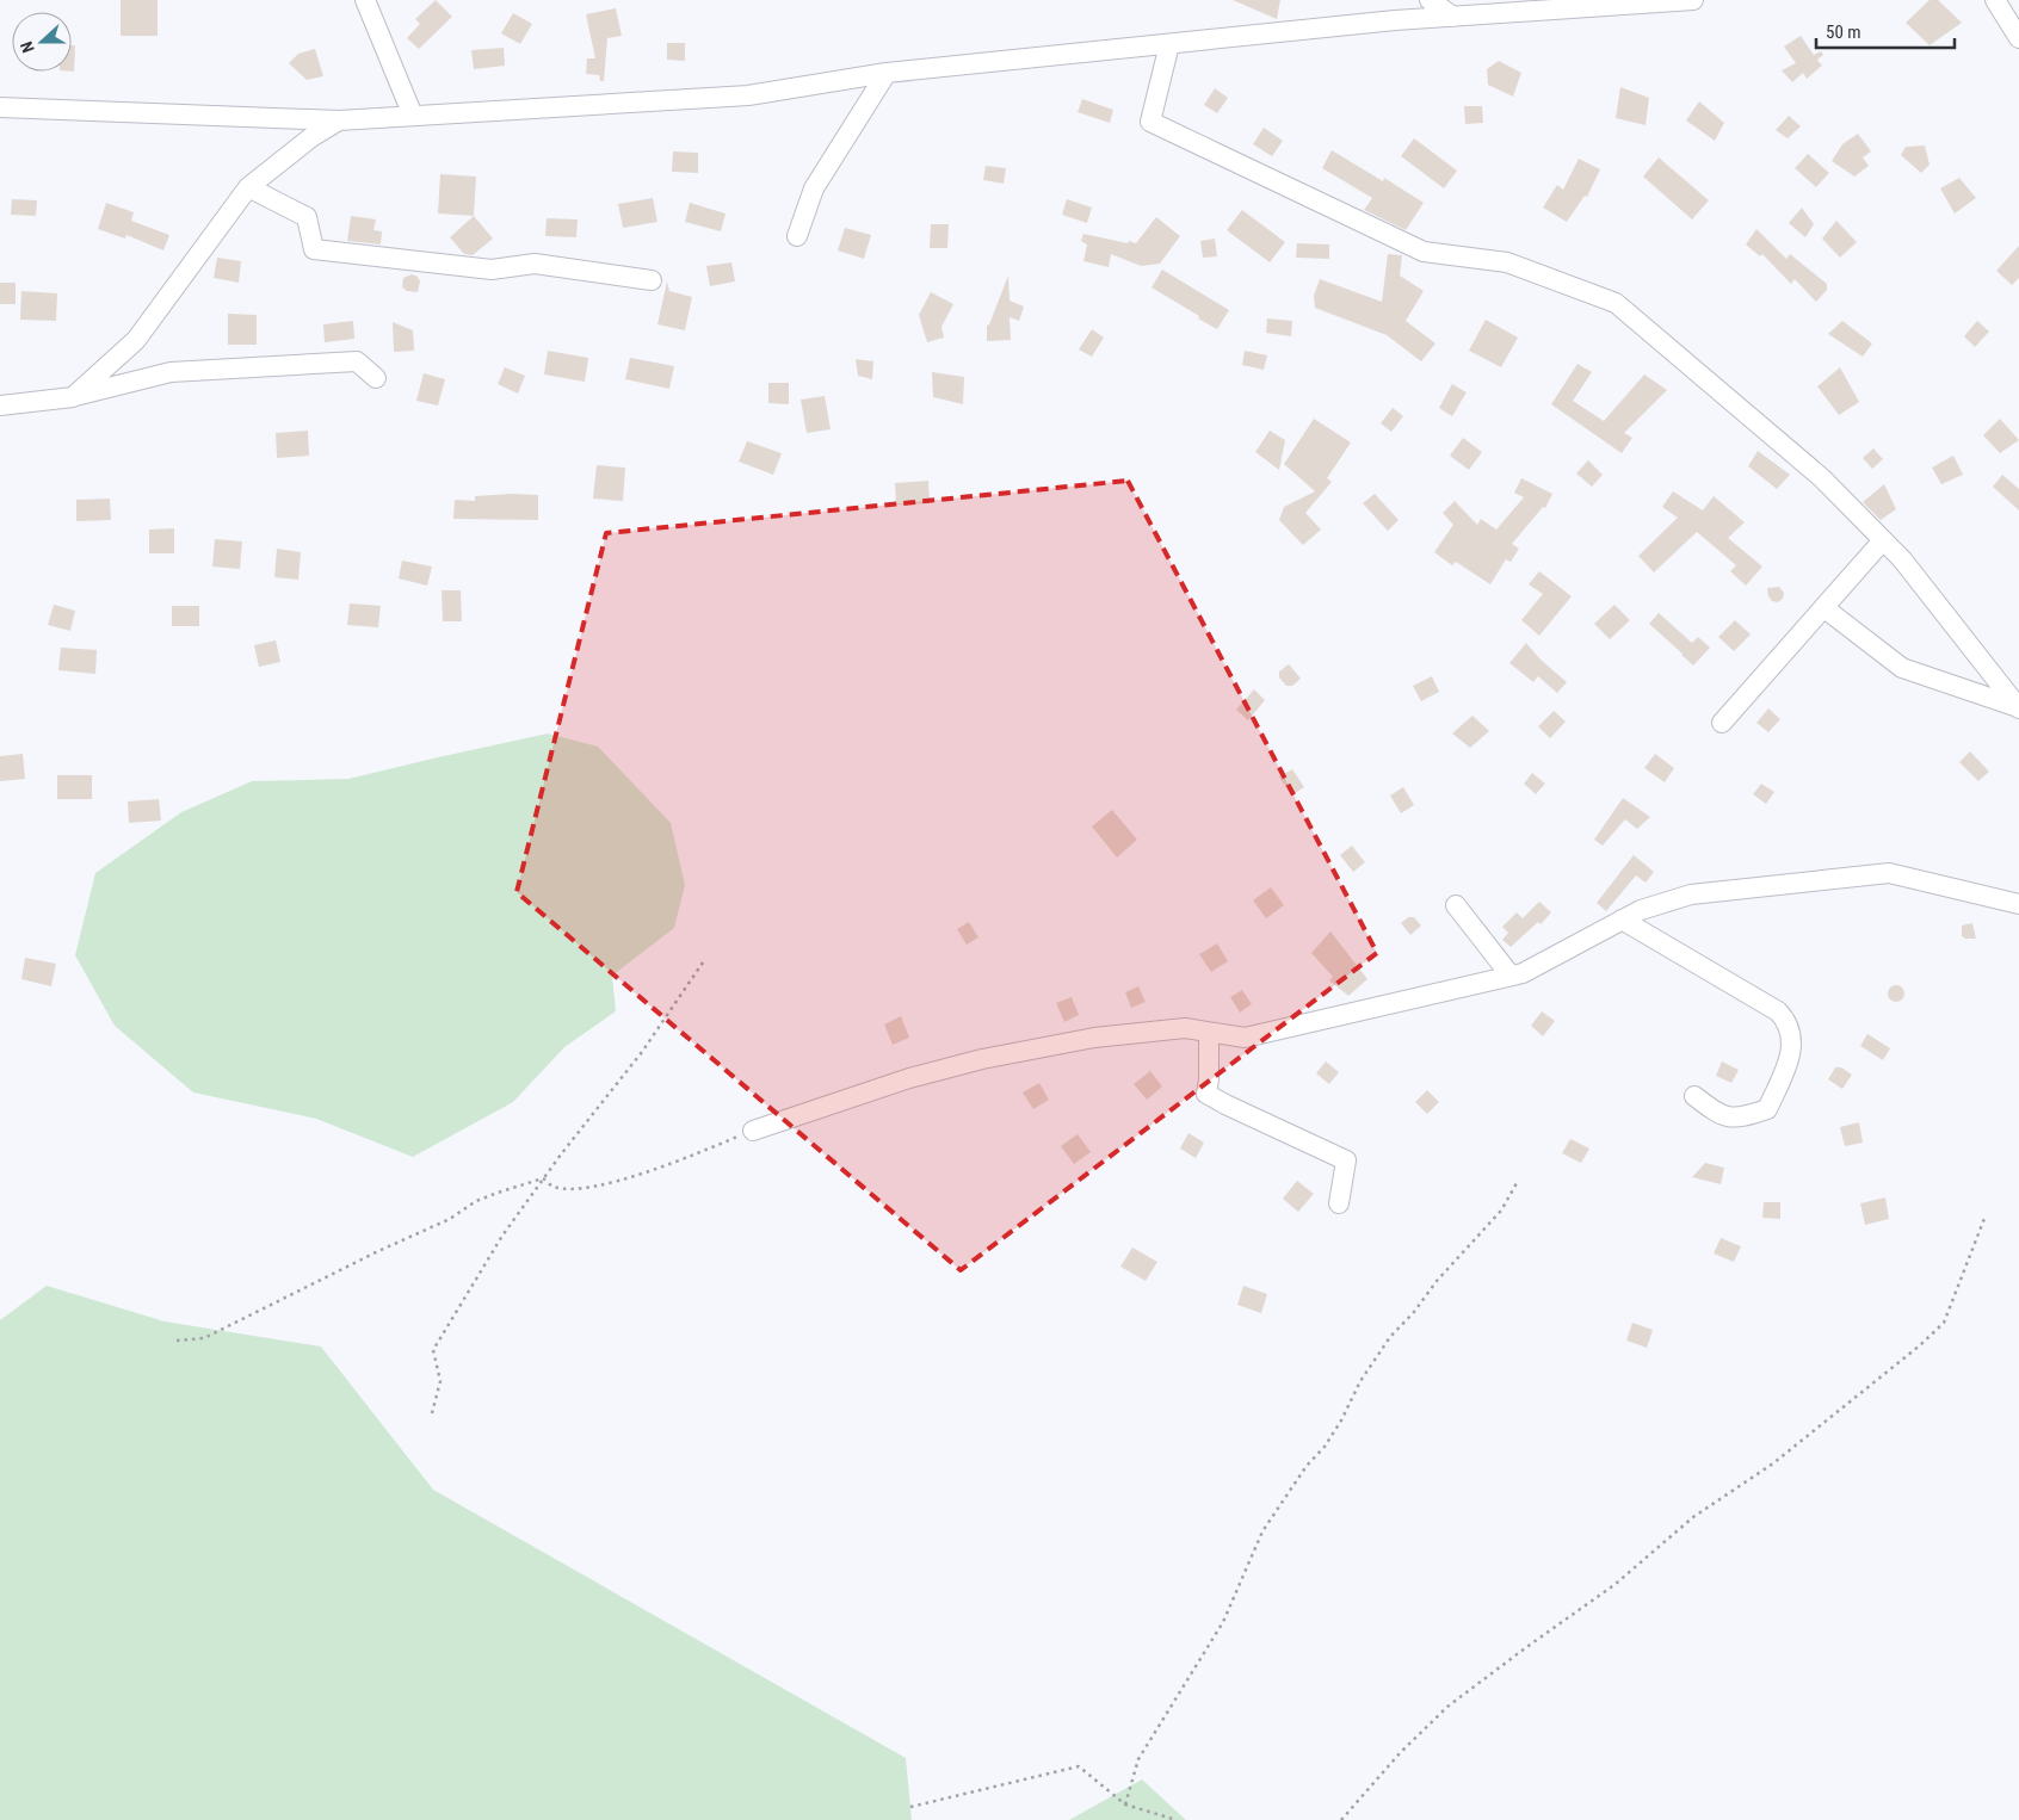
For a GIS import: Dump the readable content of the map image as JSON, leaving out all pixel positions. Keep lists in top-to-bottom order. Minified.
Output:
{"scale_bar":"50 m","north":"left"}
